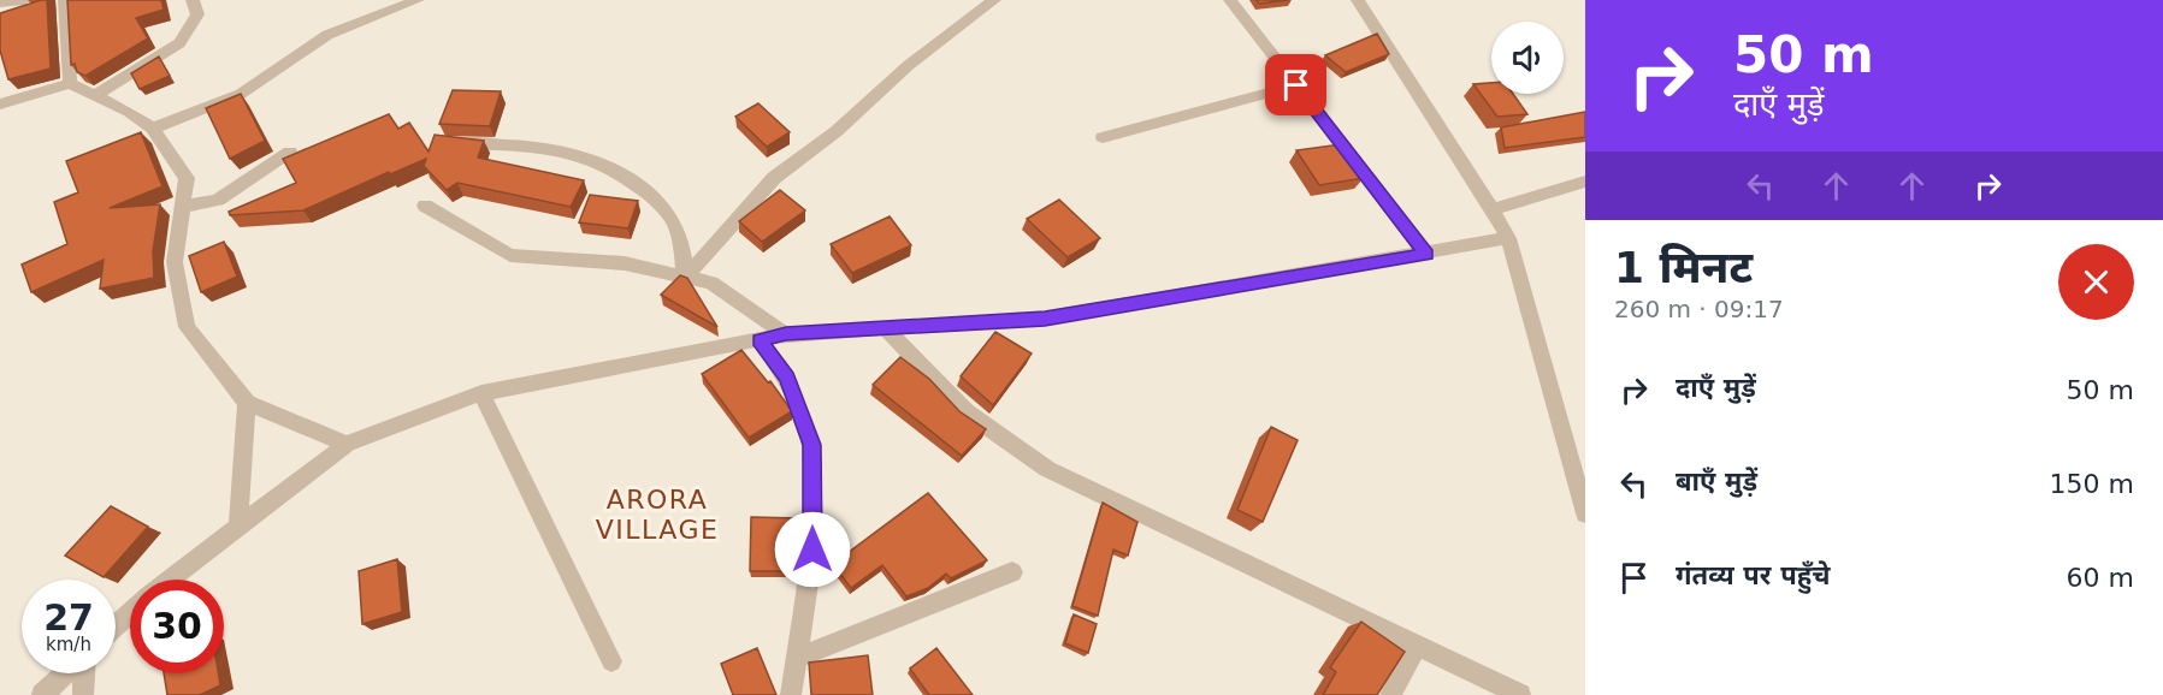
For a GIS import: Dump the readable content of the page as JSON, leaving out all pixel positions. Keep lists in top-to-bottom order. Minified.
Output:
{"districts":["ARORA VILLAGE"],"page":{"turn":["50 m","दाएँ मुड़ें"],"heading":["1 मिनट","260 m · 09:17"],"list":[{"name":"दाएँ मुड़ें","value":"50 m"},{"name":"बाएँ मुड़ें","value":"150 m"},{"name":"गंतव्य पर पहुँचे","value":"60 m"}],"speed":"27 km/h","limit":"30"}}
